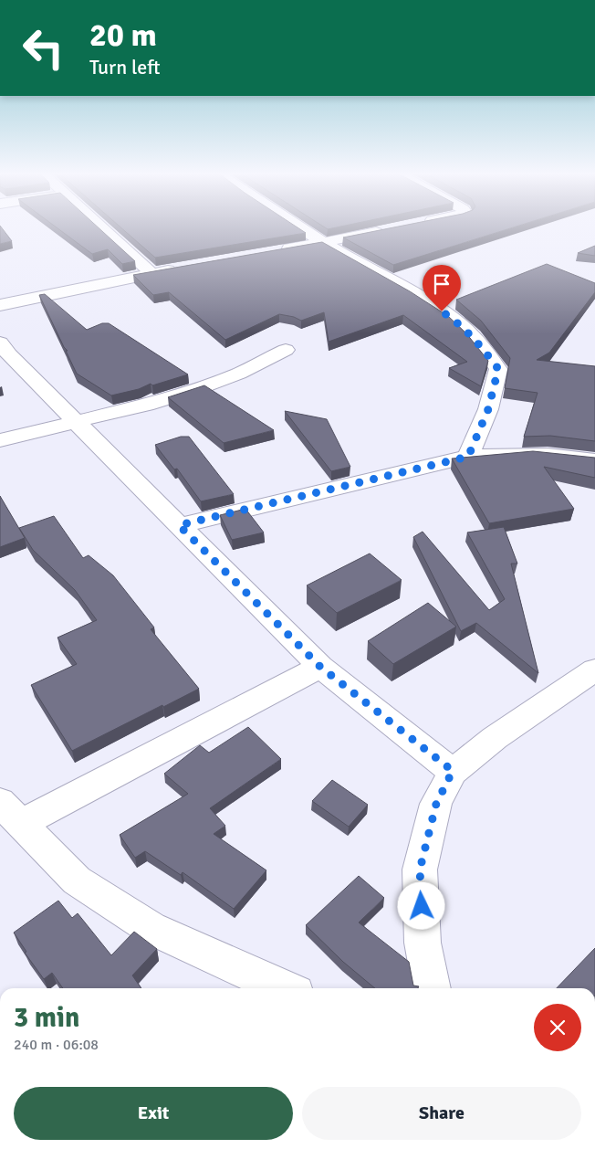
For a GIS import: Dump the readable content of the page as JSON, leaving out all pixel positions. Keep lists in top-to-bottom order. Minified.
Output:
{"page":{"turn":["20 m","Turn left"],"heading":["3 min","240 m · 06:08"],"buttons":["Exit","Share"]}}
